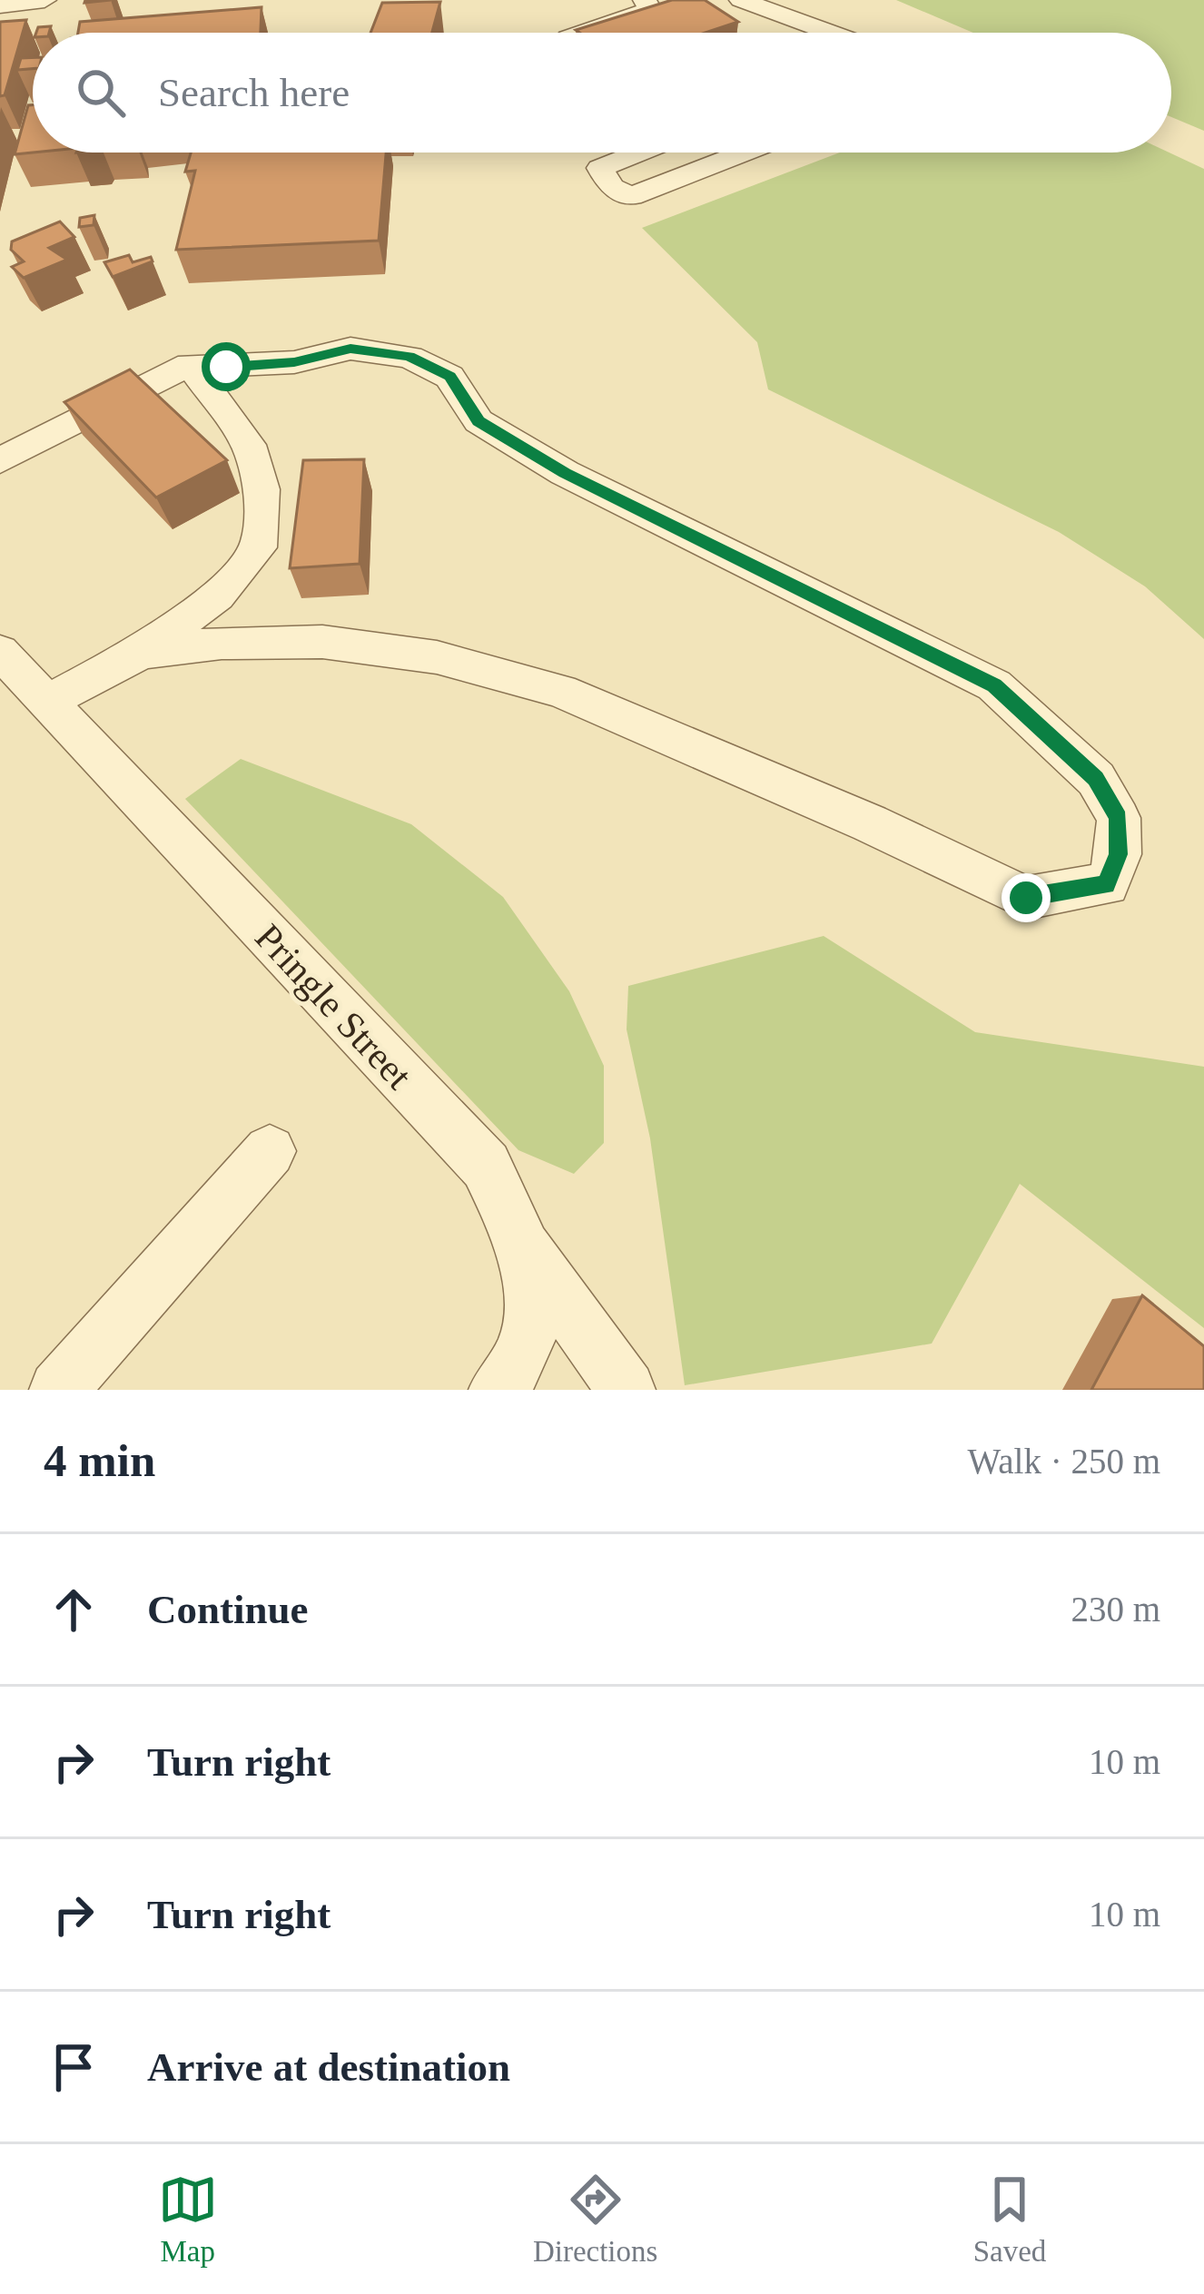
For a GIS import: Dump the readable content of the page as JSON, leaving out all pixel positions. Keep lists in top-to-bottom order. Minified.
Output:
{"streets":{"street":["Pringle Street"]},"page":{"search":"Search here","heading":["4 min","Walk · 250 m"],"list":[["Continue","230 m"],["Turn right","10 m"],["Turn right","10 m"],"Arrive at destination"],"nav":["Map","Directions","Saved"]}}
